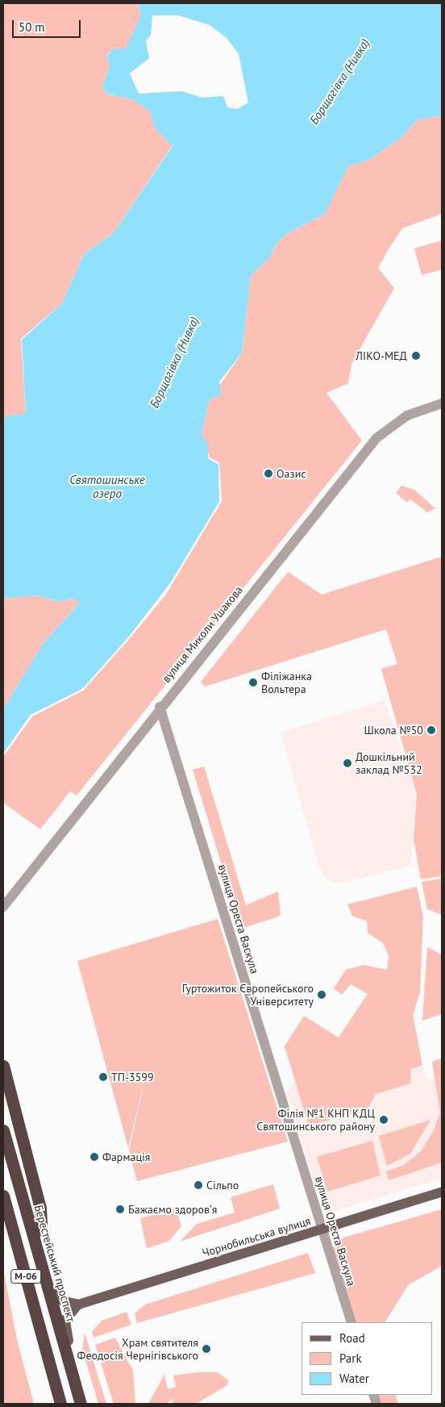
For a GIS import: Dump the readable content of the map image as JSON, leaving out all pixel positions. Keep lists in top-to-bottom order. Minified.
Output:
{"streets":{"highway":["Берестейський проспект","М-06"],"main road":["Чорнобильська вулиця"],"street":["вулиця Миколи Ушакова","вулиця Ореста Васкула"]},"crossings":[["вулиця Миколи Ушакова","вулиця Ореста Васкула"],["вулиця Ореста Васкула","Чорнобильська вулиця"],["Чорнобильська вулиця","Берестейський проспект"]],"water":["Борщагівка (Нивка)","Святошинське озеро"],"places":["ЛІКО-МЕД","Оазис","Філіжанка Вольтера","Школа №50","Дошкільний заклад №532","Гуртожиток Європейського Університету","ТП-3599","Філія №1 КНП КДЦ Святошинського району","Фармація","Сільпо","Бажаємо здоровʼя","Храм святителя Феодосія Чернігівського"],"legend":["Road","Park","Water"],"scale_bar":"50 m"}
